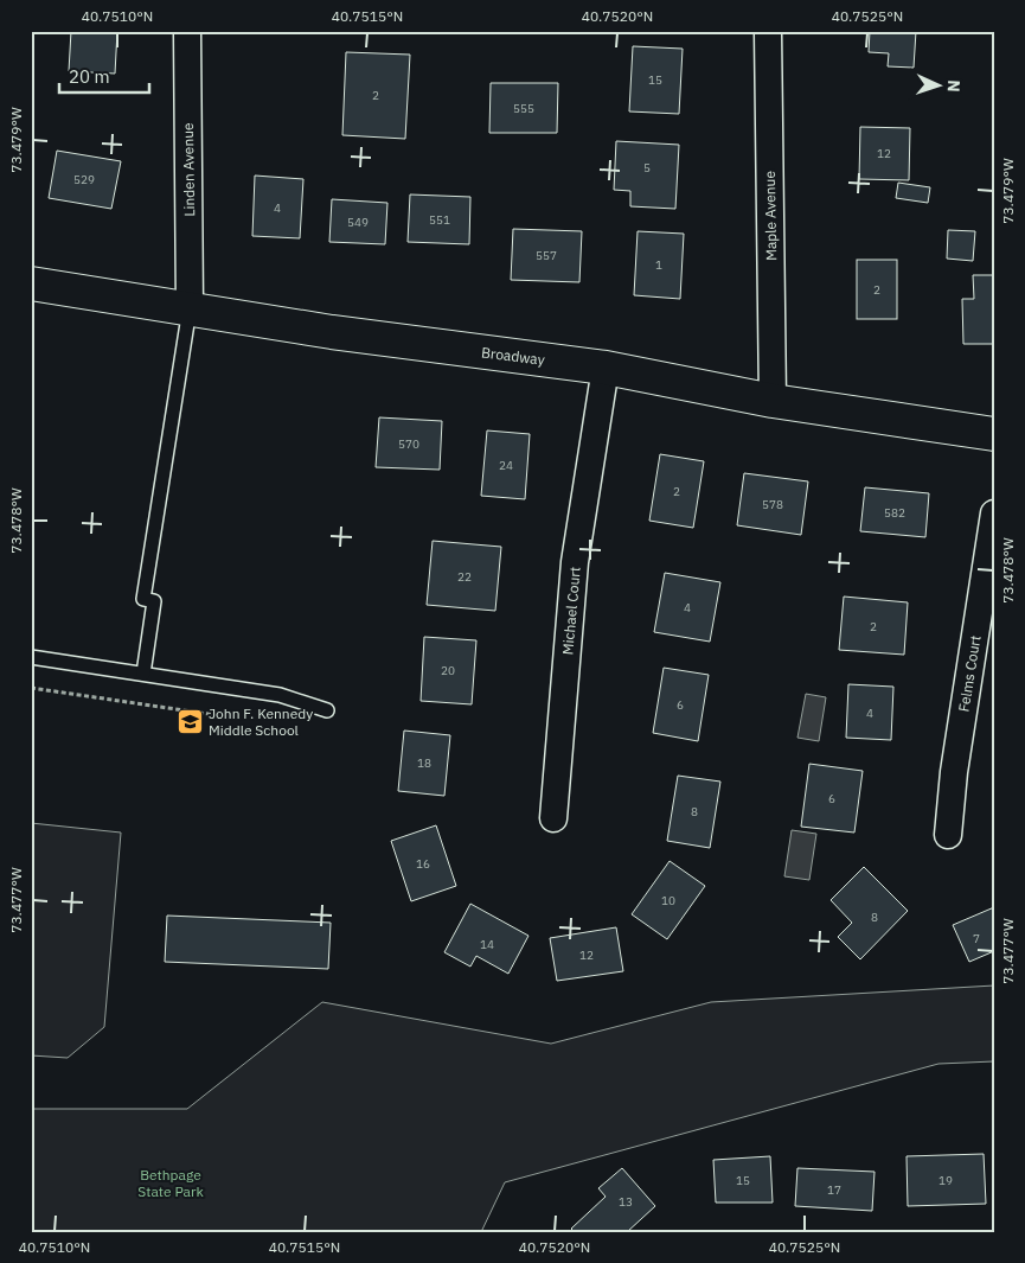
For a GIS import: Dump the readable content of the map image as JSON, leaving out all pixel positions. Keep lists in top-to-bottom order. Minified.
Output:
{"streets":{"main road":["Broadway"],"street":["Linden Avenue","Maple Avenue","Michael Court","Felms Court"]},"crossings":[["Linden Avenue","Broadway"],["Maple Avenue","Broadway"],["Broadway","Michael Court"]],"parks":["Bethpage State Park"],"places":{"school or university":["John F. Kennedy Middle School"]},"house_numbers":["15","2","555","12","5","529","4","551","549","557","1","2","570","24","2","578","582","22","4","2","20","6","4","18","6","8","16","10","8","7","14","12","15","19","17","13"],"scale_bar":"20 m","north":"right","coordinates":["40.7510°N","40.7515°N","40.7520°N","40.7525°N","73.479°W","73.478°W","73.477°W"]}
